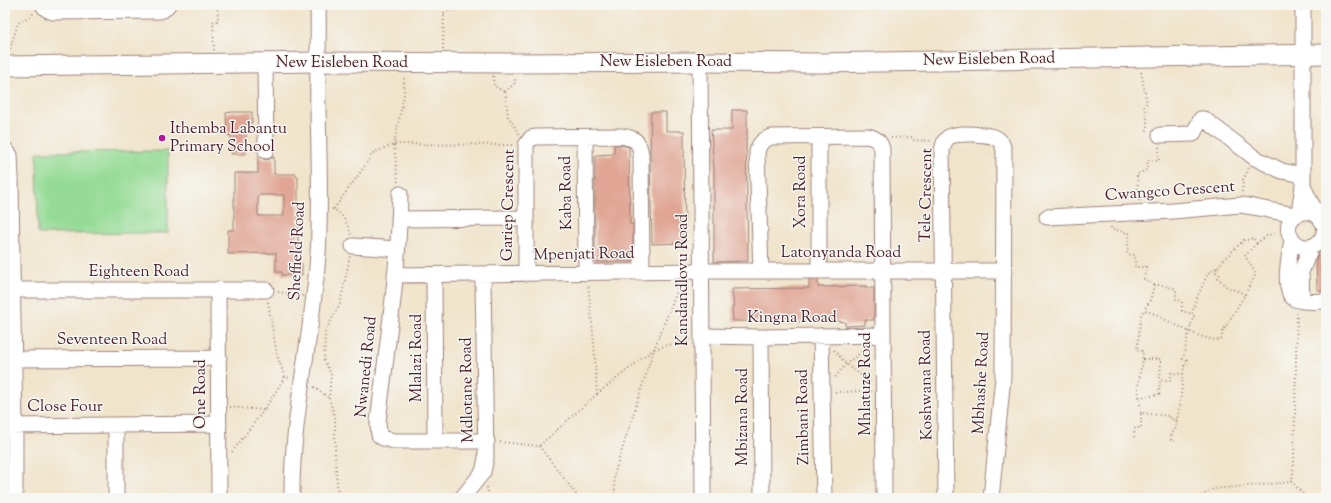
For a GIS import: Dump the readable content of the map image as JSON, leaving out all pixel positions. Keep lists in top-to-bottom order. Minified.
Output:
{"streets":{"main road":["New Eisleben Road"],"street":["Xora Road","Cwangco Crescent","Kaba Road","Tele Crescent","Gariep Crescent","Sheffield Road","Latonyanda Road","Mpenjati Road","Eighteen Road","Kandandlovu Road","Kingna Road","Seventeen Road","Mlalazi Road","Nwanedi Road","Mbhashe Road","Mhlatuze Road","Koshwana Road","Mdlotane Road","One Road","Close Four","Mbizana Road","Zimbani Road"]},"crossings":[["New Eisleben Road","Sheffield Road"],["New Eisleben Road","Kandandlovu Road"],["Xora Road","Latonyanda Road"],["Kaba Road","Gariep Crescent"],["Kaba Road","Mpenjati Road"],["Tele Crescent","Latonyanda Road"],["Tele Crescent","Mbhashe Road"],["Tele Crescent","Koshwana Road"],["Gariep Crescent","Mpenjati Road"],["Latonyanda Road","Mpenjati Road"],["Latonyanda Road","Kandandlovu Road"],["Latonyanda Road","Mbhashe Road"],["Latonyanda Road","Mhlatuze Road"],["Latonyanda Road","Koshwana Road"],["Mpenjati Road","Kandandlovu Road"],["Mpenjati Road","Mlalazi Road"],["Mpenjati Road","Nwanedi Road"],["Mpenjati Road","Mdlotane Road"],["Eighteen Road","One Road"],["Kandandlovu Road","Kingna Road"],["Kingna Road","Mhlatuze Road"],["Kingna Road","Mbizana Road"],["Kingna Road","Zimbani Road"],["Seventeen Road","One Road"],["Mlalazi Road","Nwanedi Road"],["Nwanedi Road","Mdlotane Road"],["One Road","Close Four"]],"places":["Ithemba Labantu Primary School"]}
